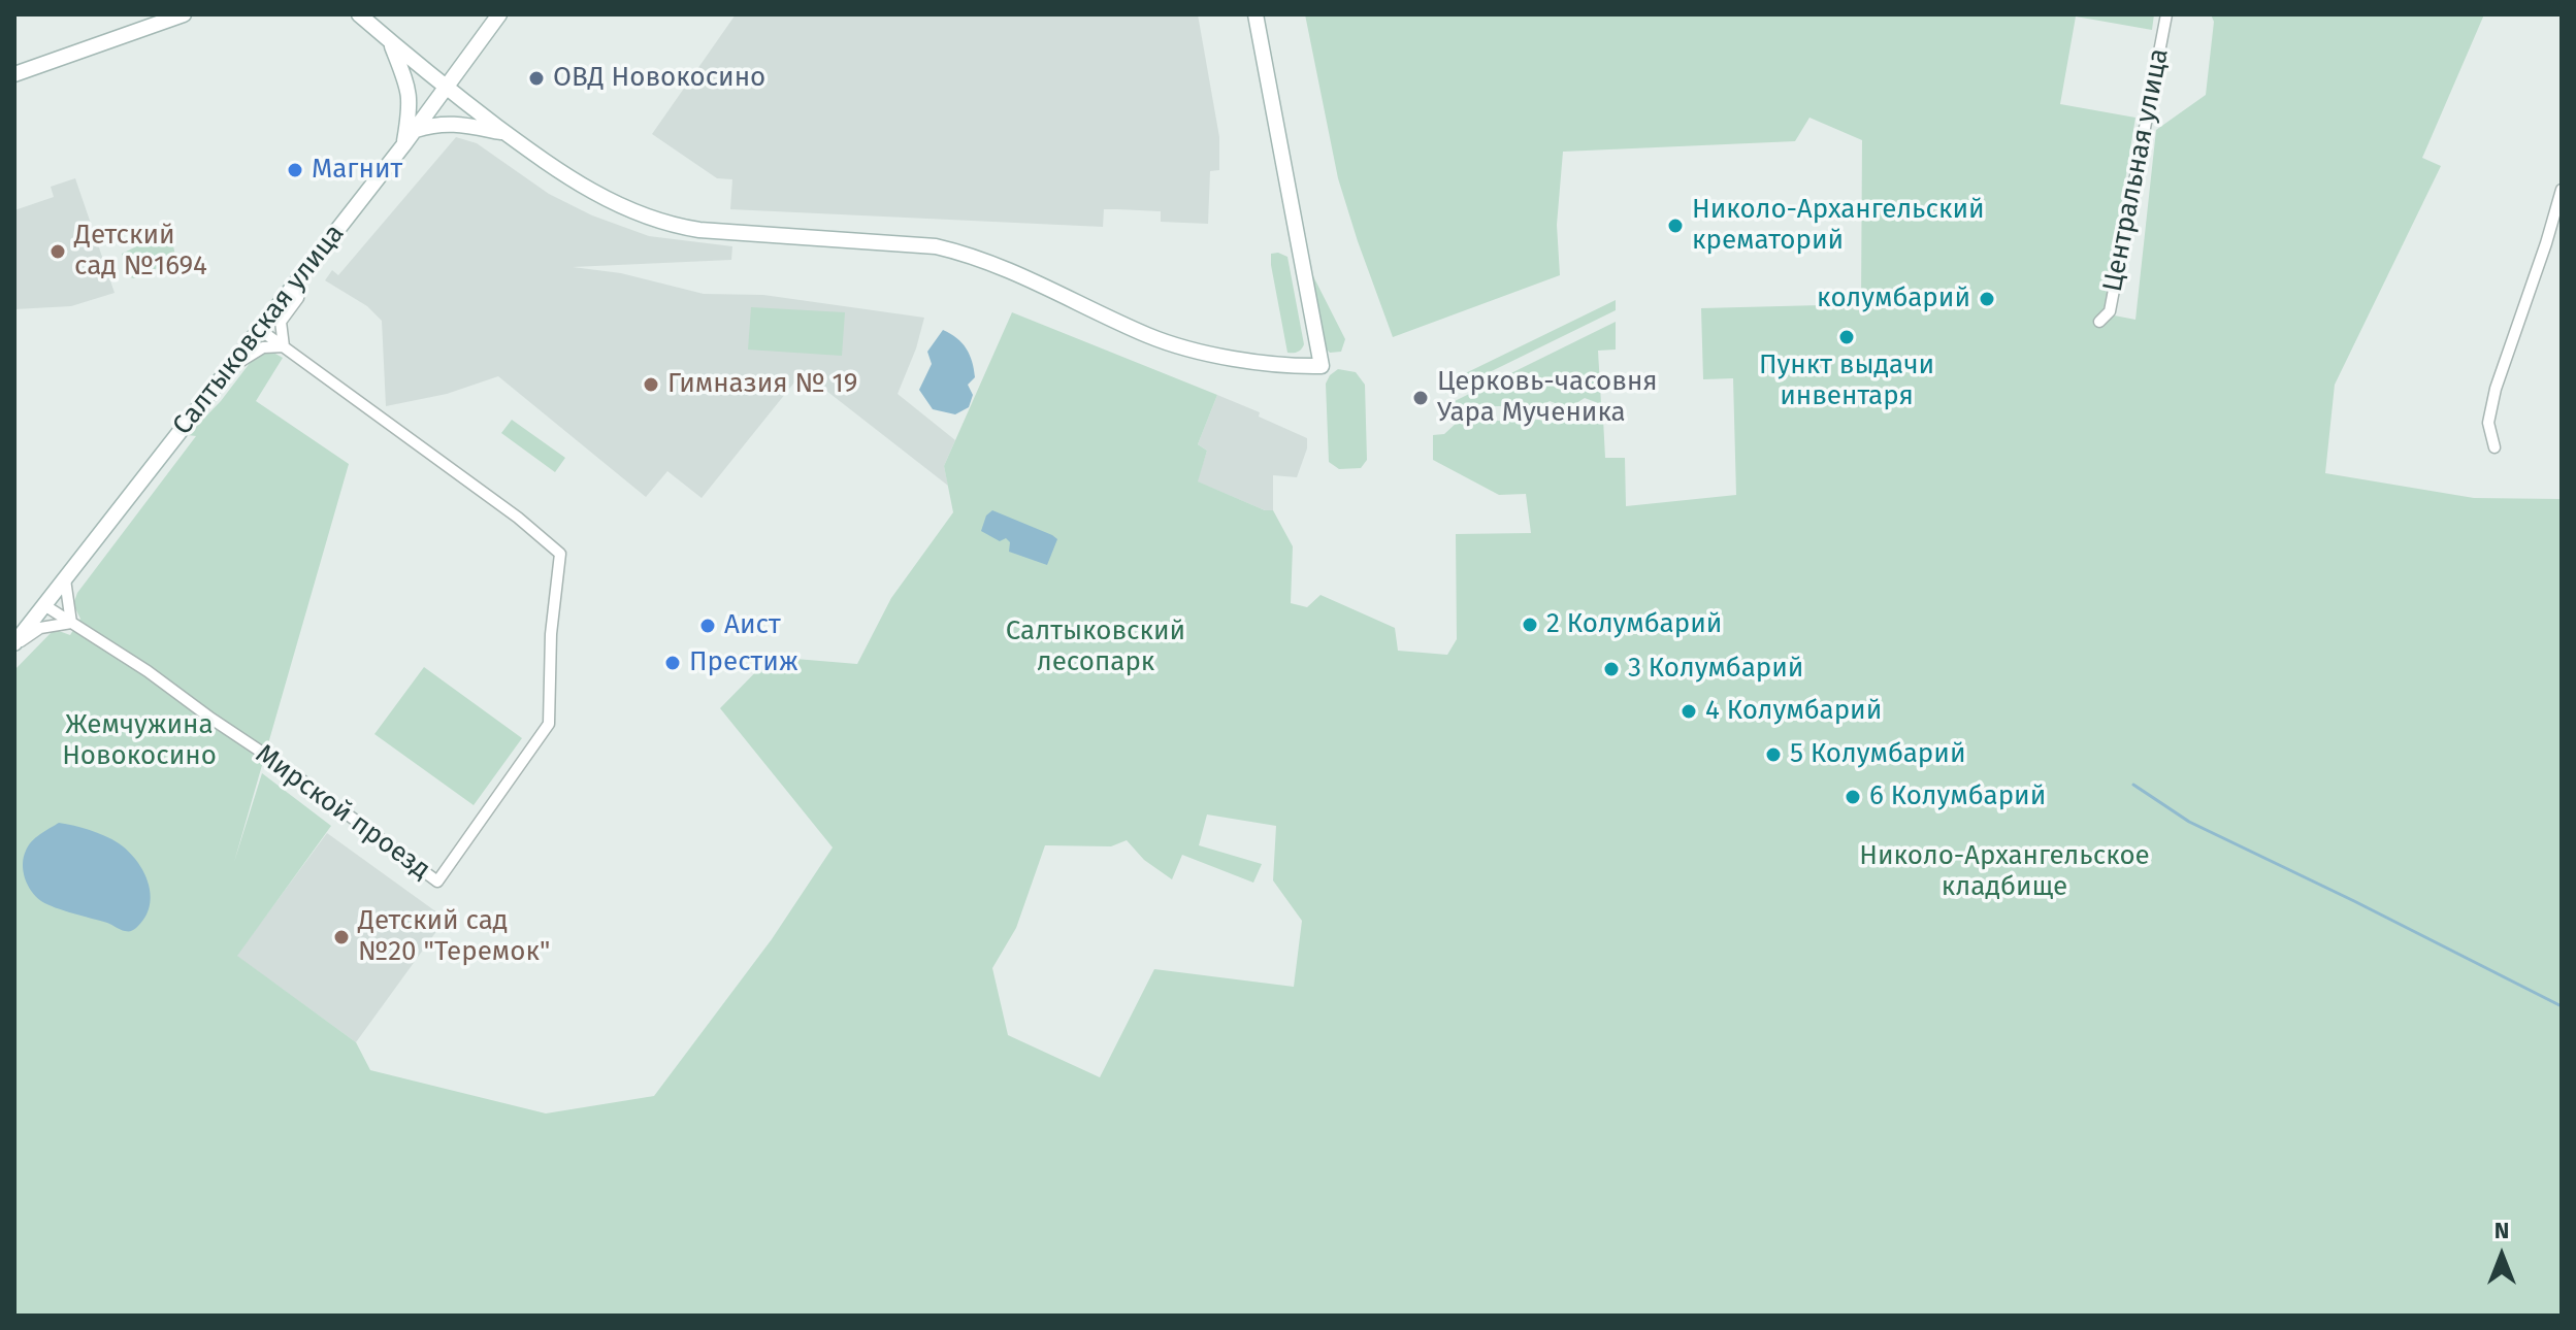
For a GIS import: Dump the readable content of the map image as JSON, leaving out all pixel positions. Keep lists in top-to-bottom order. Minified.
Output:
{"streets":{"street":["Центральная улица","Салтыковская улица","Мирской проезд"]},"crossings":[["Салтыковская улица","Мирской проезд"]],"parks":["Салтыковский лесопарк","Жемчужина Новокосино","Николо-Архангельское кладбище"],"places":["ОВД Новокосино","Магнит","Николо-Архангельский крематорий","Детский сад №1694","колумбарий","Пункт выдачи инвентаря","Гимназия № 19","Церковь-часовня Уара Мученика","2 Колумбарий","Аист","Престиж","3 Колумбарий","4 Колумбарий","5 Колумбарий","6 Колумбарий","Детский сад №20 \"Теремок\""],"north":"top"}
